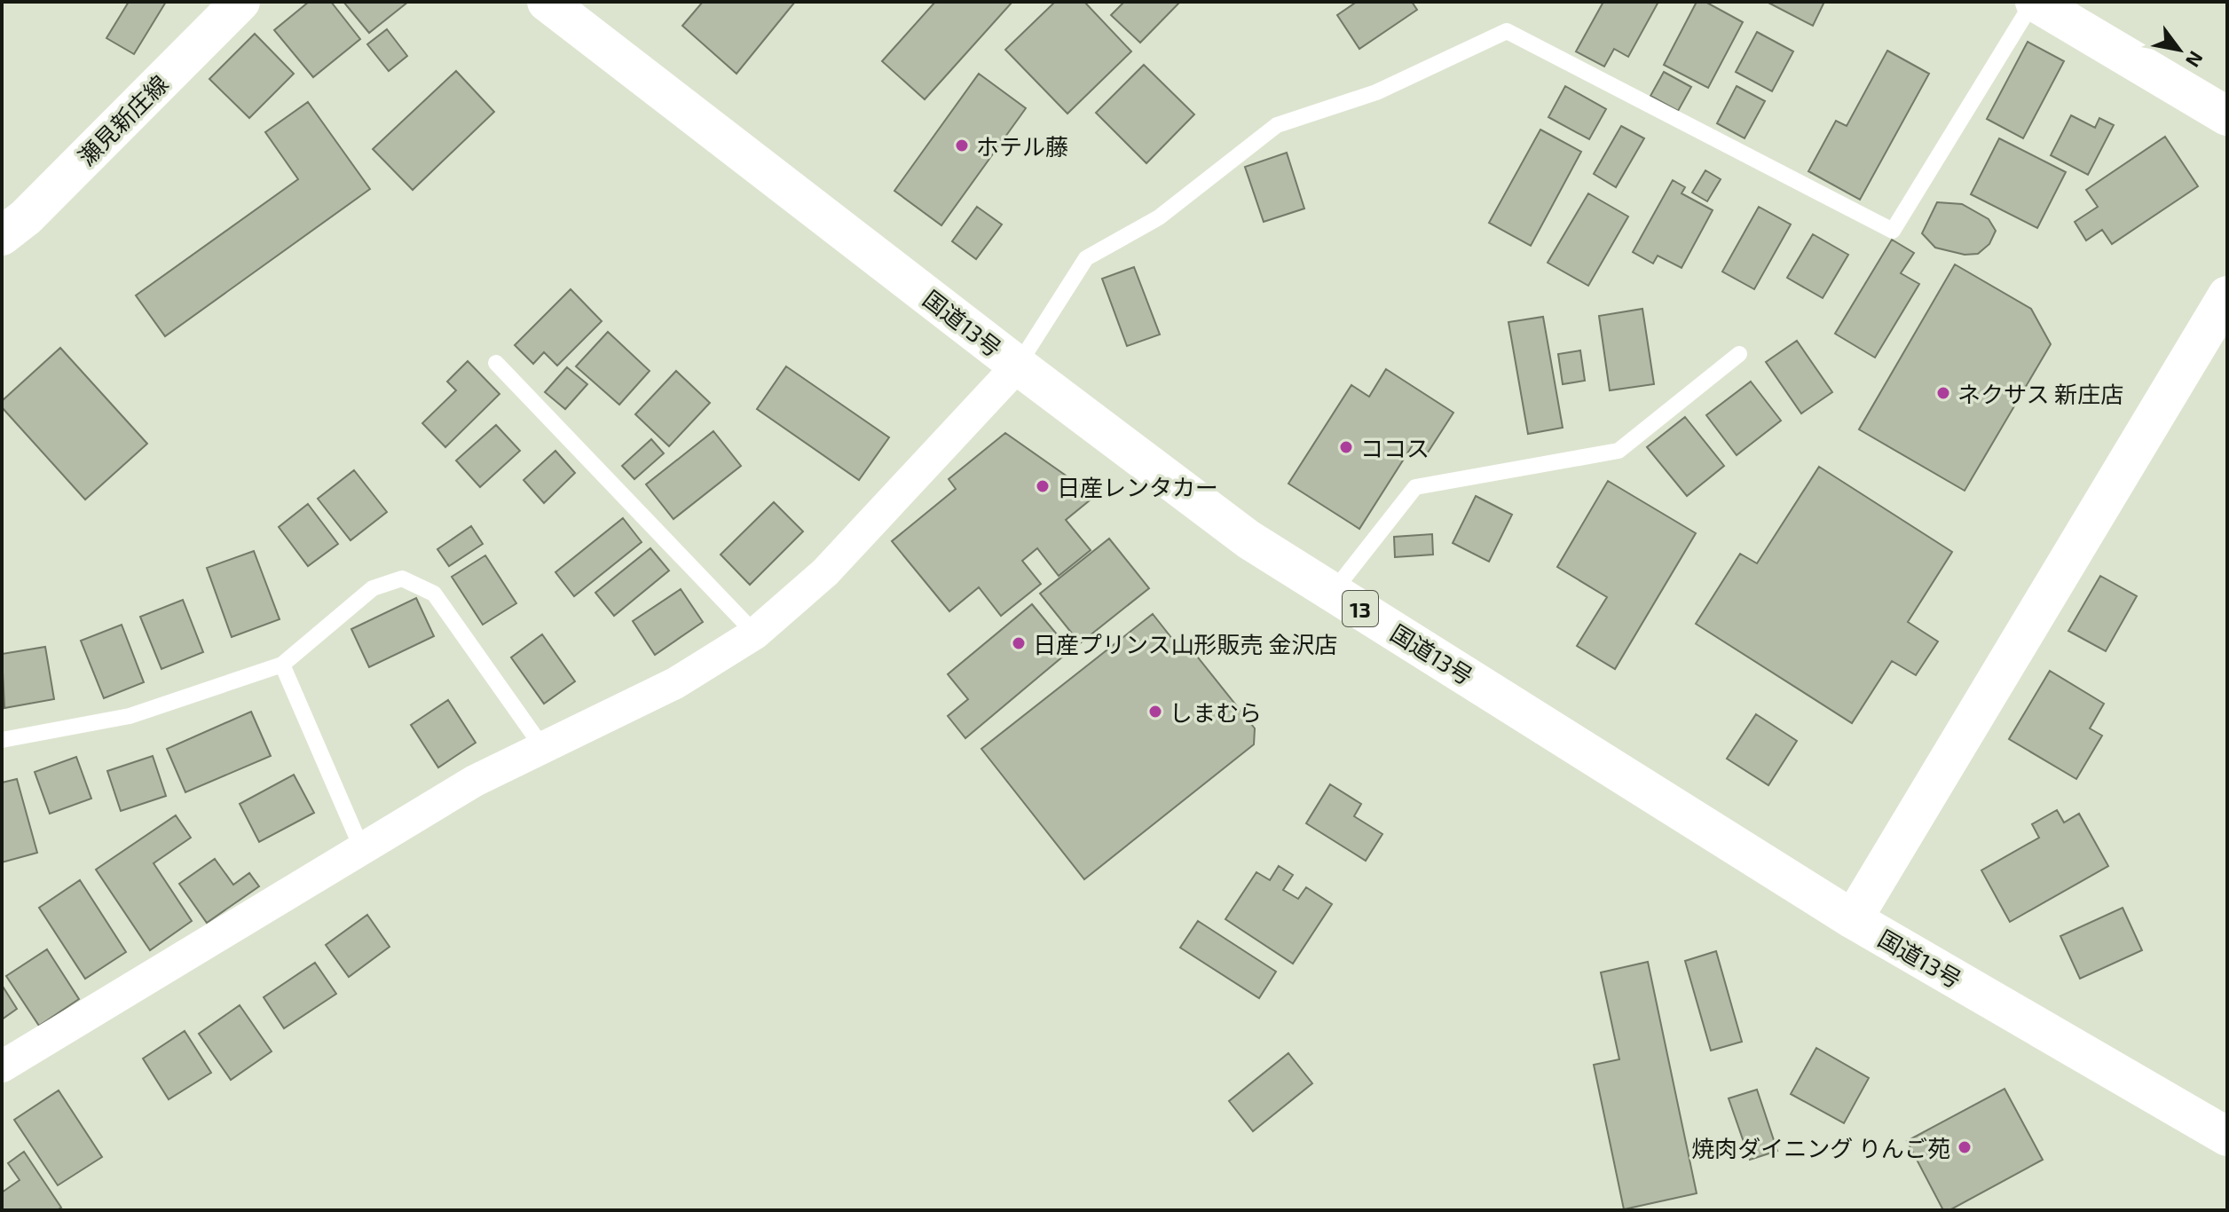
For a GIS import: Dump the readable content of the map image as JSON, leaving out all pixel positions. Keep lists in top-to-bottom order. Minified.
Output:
{"streets":{"main road":["瀬見新庄線","国道13号","13"]},"places":["ホテル藤","ネクサス 新庄店","ココス","日産レンタカー","日産プリンス山形販売 金沢店","しまむら","焼肉ダイニング りんご苑"],"north":"bottom right"}
